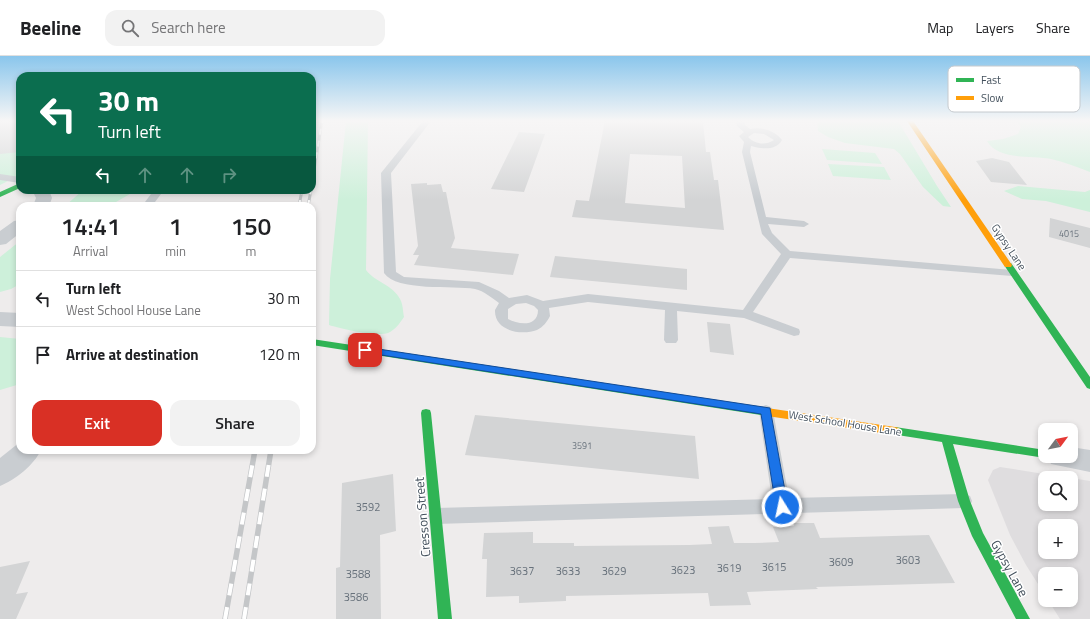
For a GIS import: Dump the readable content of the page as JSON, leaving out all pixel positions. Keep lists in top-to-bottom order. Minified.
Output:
{"streets":{"street":["Gypsy Lane","West School House Lane","Cresson Street"]},"crossings":[["Gypsy Lane","West School House Lane"]],"house_numbers":["4015","3591","3592","3603","3609","3615","3619","3623","3637","3633","3629","3588","3586"],"legend":["Fast","Slow"],"north":"top right","page":{"header":"Beeline","search":"Search here","nav":["Map","Layers","Share"],"turn":["30 m","Turn left"],"eta":["14:41","Arrival","1","min","150","m"],"list":[{"name":"Turn left","note":"West School House Lane","value":"30 m"},{"name":"Arrive at destination","value":"120 m"}],"buttons":["Exit","Share"],"map_buttons":["+","−"]}}
